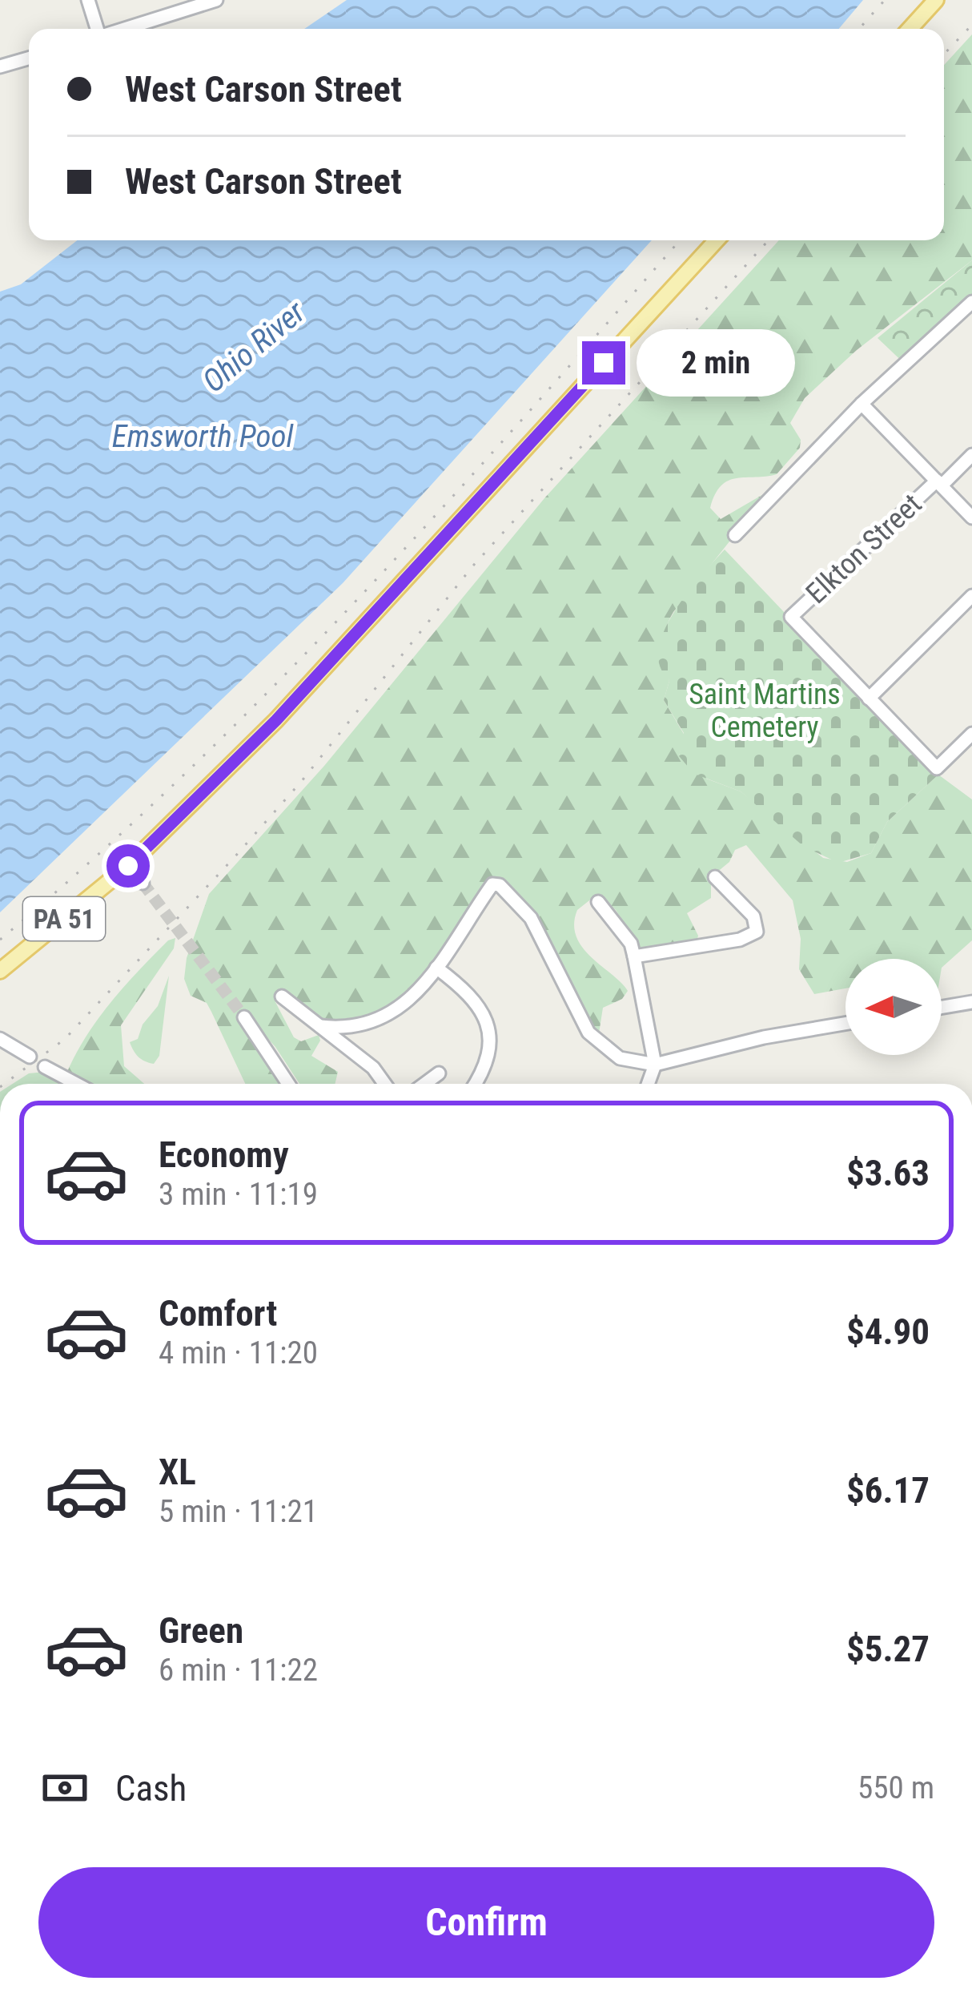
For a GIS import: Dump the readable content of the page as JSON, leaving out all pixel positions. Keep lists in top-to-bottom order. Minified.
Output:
{"streets":{"main road":["PA 51"],"street":["Elkton Street"]},"water":["Ohio River","Emsworth Pool"],"parks":["Saint Martins Cemetery"],"north":"left","page":{"banner":["West Carson Street","West Carson Street"],"bubble":"2 min","list":[{"name":"Economy","note":"3 min · 11:19","value":"$3.63"},{"name":"Comfort","note":"4 min · 11:20","value":"$4.90"},{"name":"XL","note":"5 min · 11:21","value":"$6.17"},{"name":"Green","note":"6 min · 11:22","value":"$5.27"}],"pay":["Cash","550 m"],"buttons":"Confirm"}}
